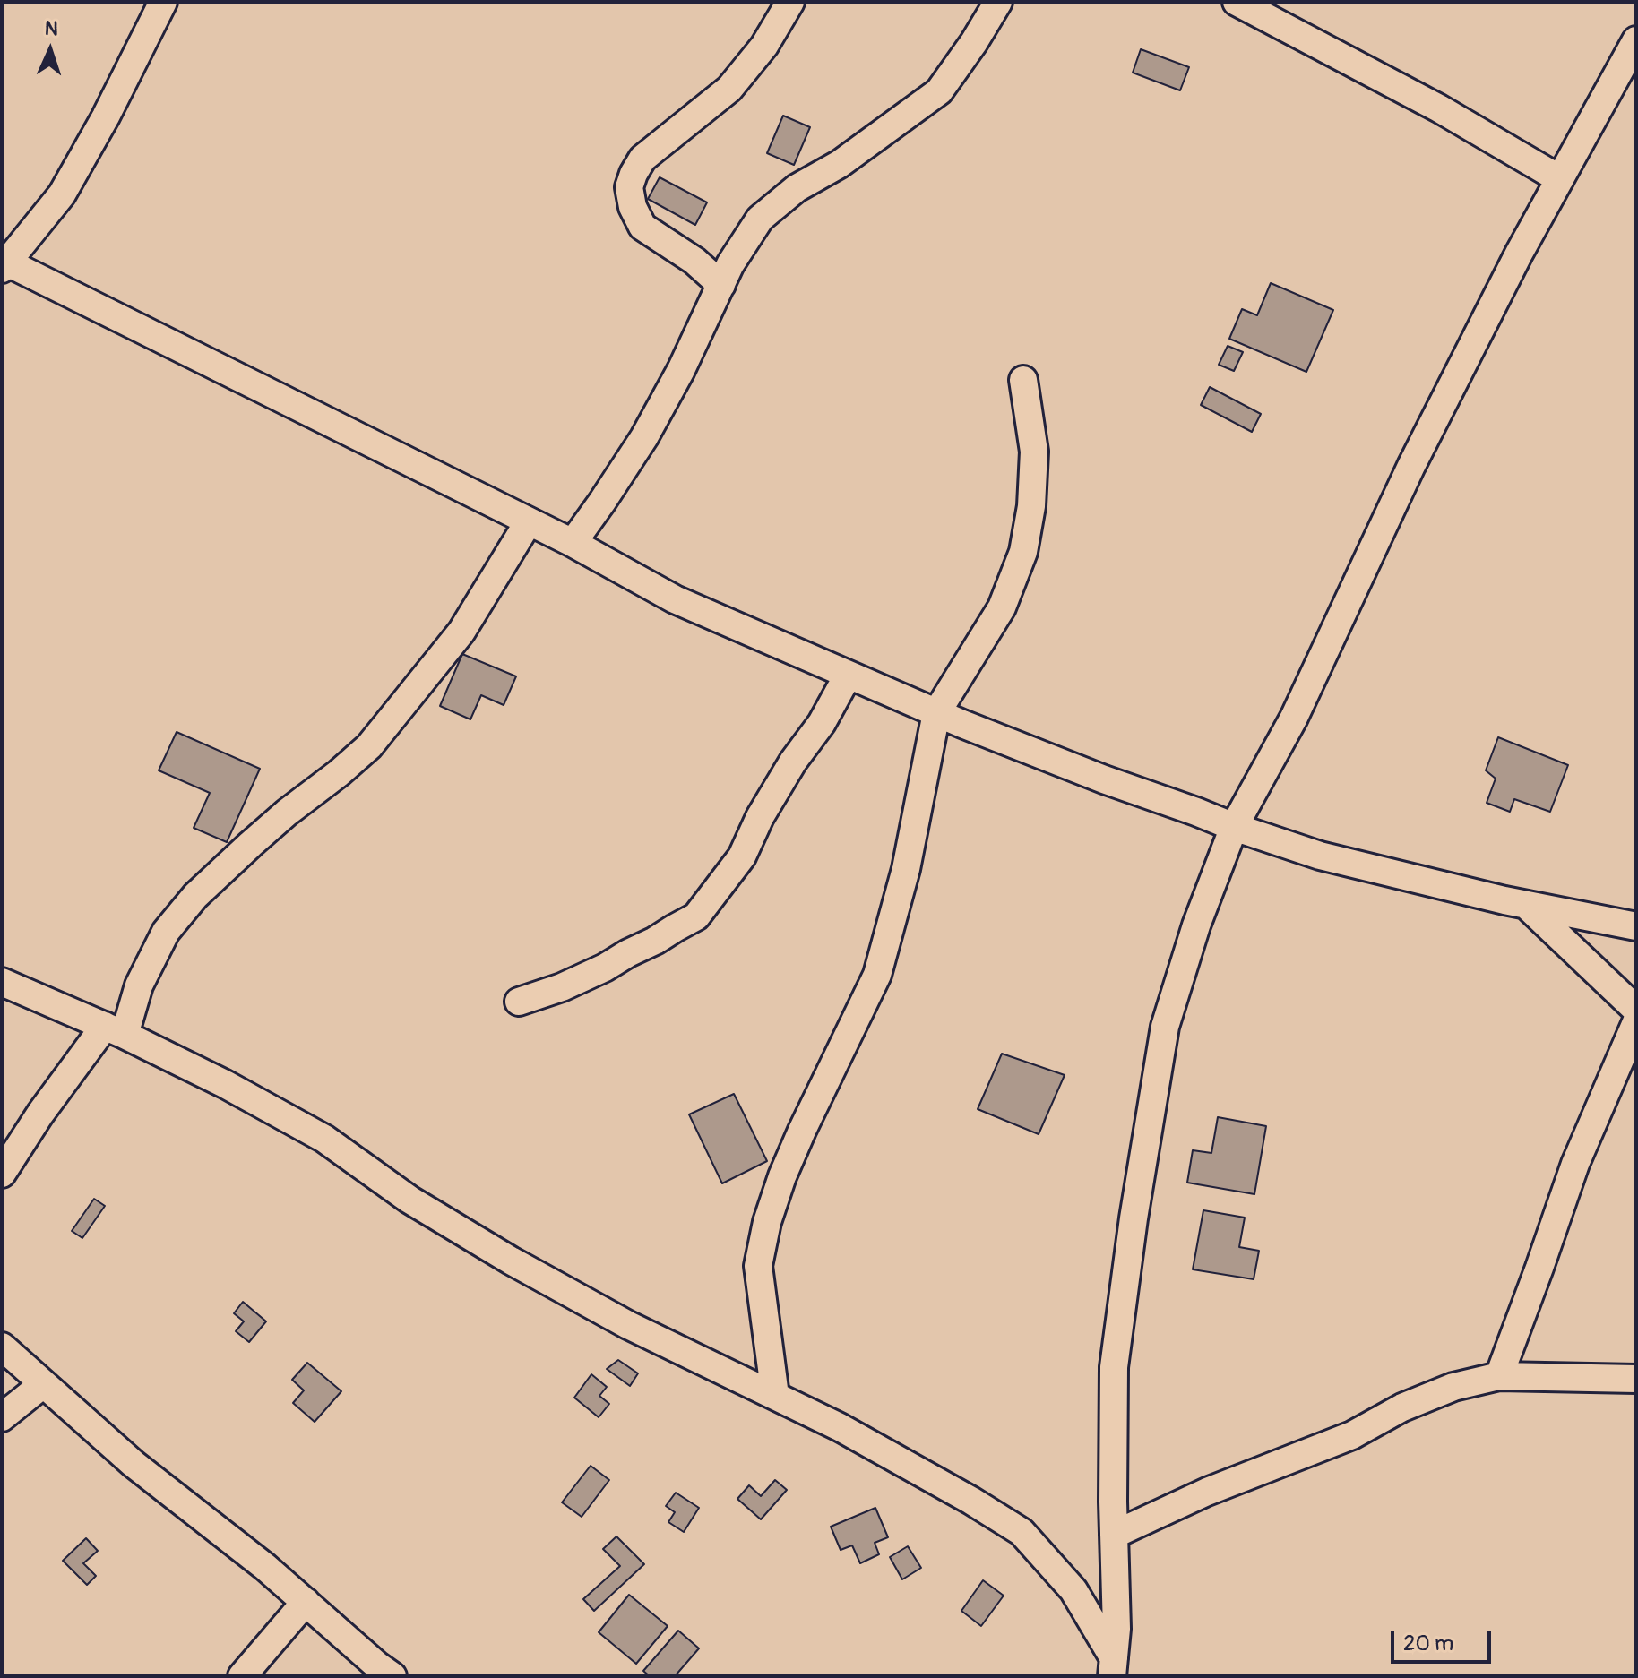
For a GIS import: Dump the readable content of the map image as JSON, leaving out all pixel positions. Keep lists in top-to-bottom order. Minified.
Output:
{"scale_bar":"20 m","north":"top"}
